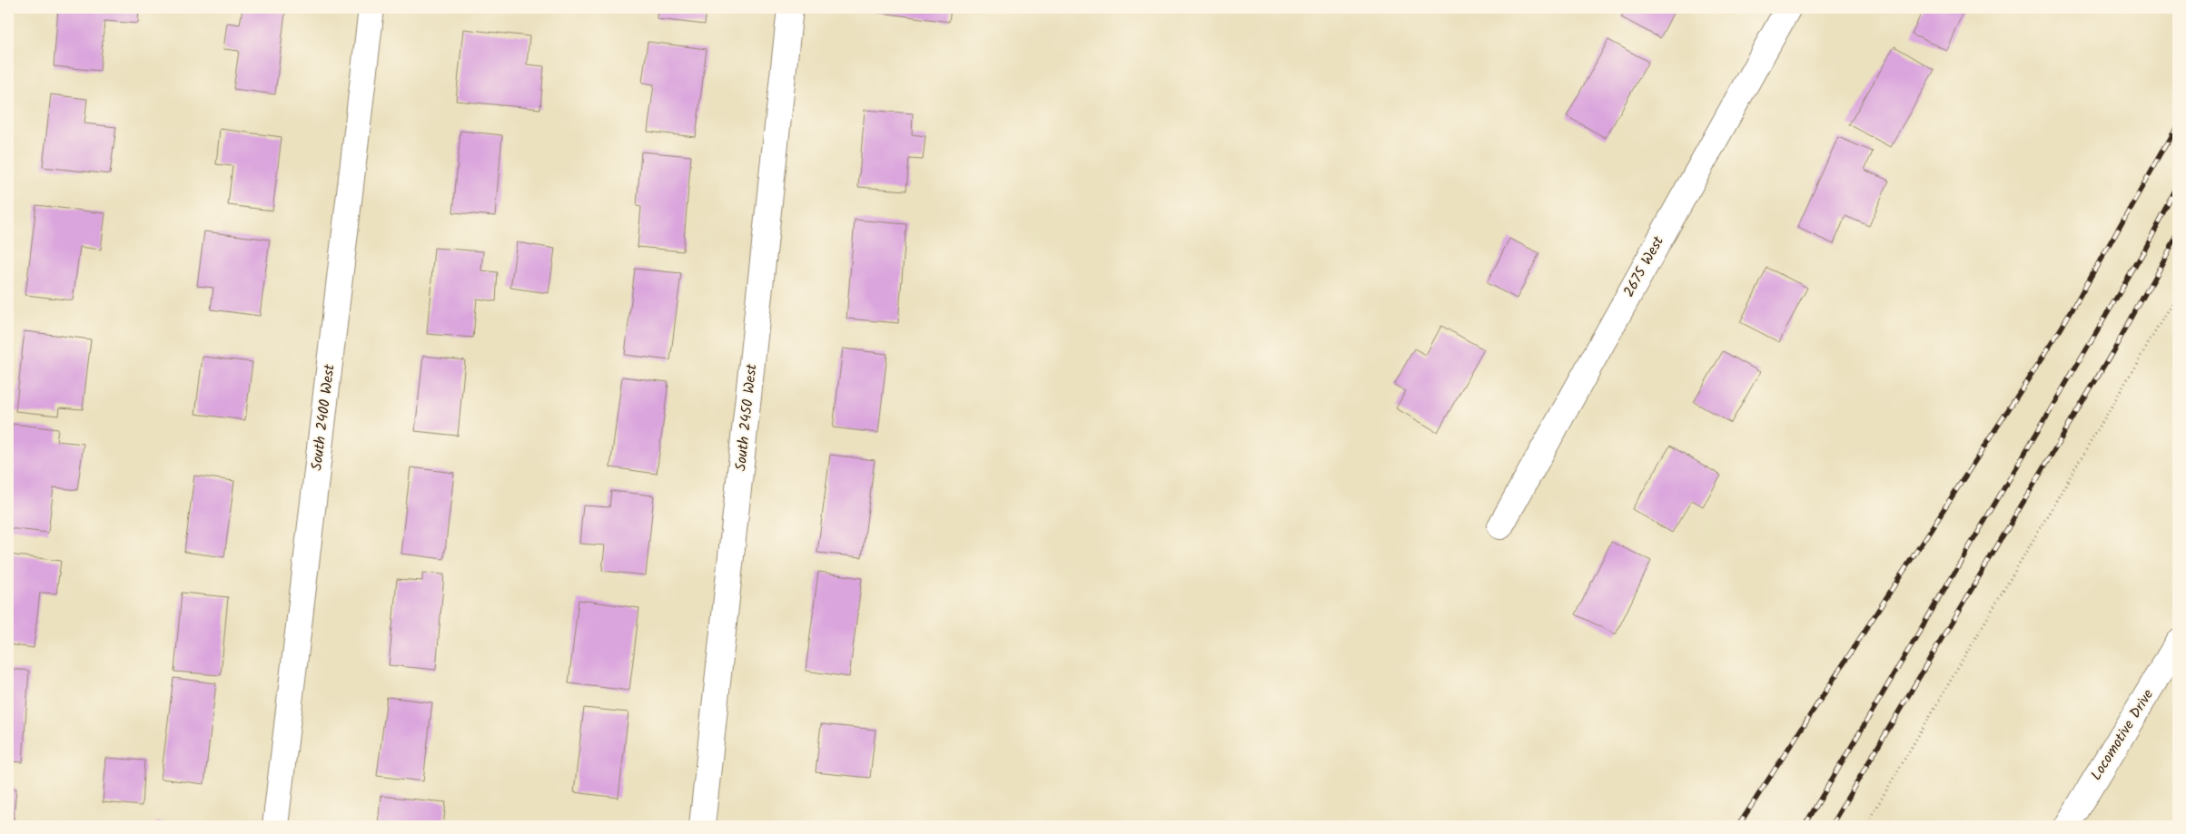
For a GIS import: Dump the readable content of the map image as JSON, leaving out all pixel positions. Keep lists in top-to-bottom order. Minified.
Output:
{"streets":{"street":["2675 West","South 2400 West","South 2450 West","Locomotive Drive"]}}
